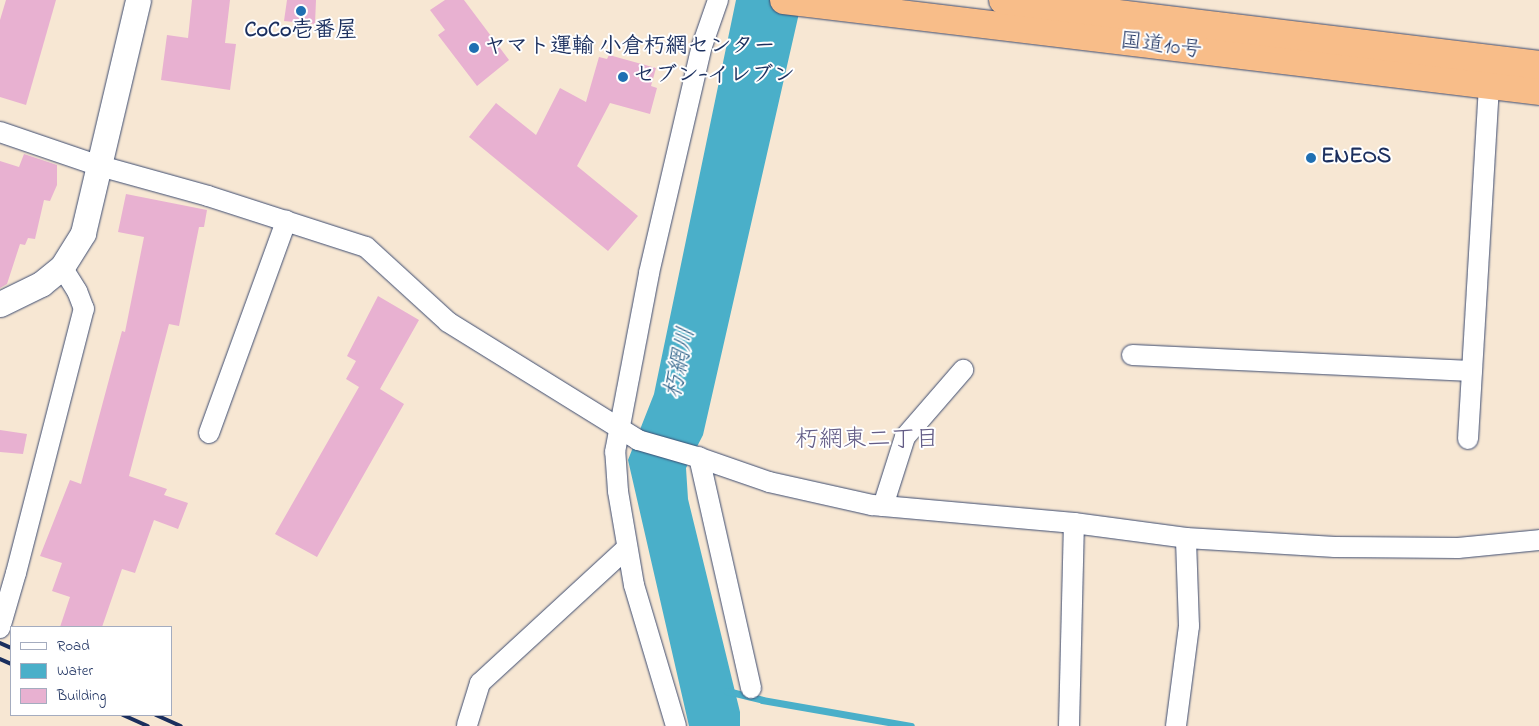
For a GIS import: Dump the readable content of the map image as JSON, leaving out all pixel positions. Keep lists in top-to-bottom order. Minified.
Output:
{"streets":{"highway":["国道10号"]},"districts":["朽網東二丁目"],"water":["朽網川"],"places":["CoCo壱番屋","ヤマト運輸 小倉朽網センター","セブン-イレブン","ENEOS"],"legend":["Road","Water","Building"]}
